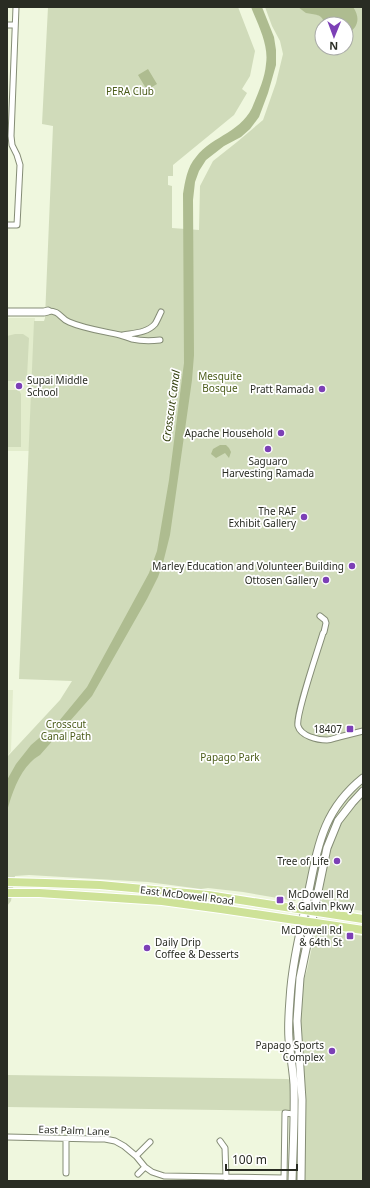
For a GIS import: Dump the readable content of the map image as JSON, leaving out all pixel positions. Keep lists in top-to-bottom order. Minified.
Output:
{"streets":{"main road":["East McDowell Road"],"street":["East Palm Lane"]},"water":["Crosscut Canal"],"parks":["PERA Club","Mesquite Bosque","Crosscut Canal Path","Papago Park"],"places":{"other":["Supai Middle School","Pratt Ramada","Apache Household","Saguaro Harvesting Ramada","The RAF Exhibit Gallery","Marley Education and Volunteer Building","Ottosen Gallery","Tree of Life","Daily Drip Coffee & Desserts","Papago Sports Complex"],"transit":["18407","McDowell Rd & Galvin Pkwy","McDowell Rd & 64th St"]},"scale_bar":"100 m","north":"bottom"}
